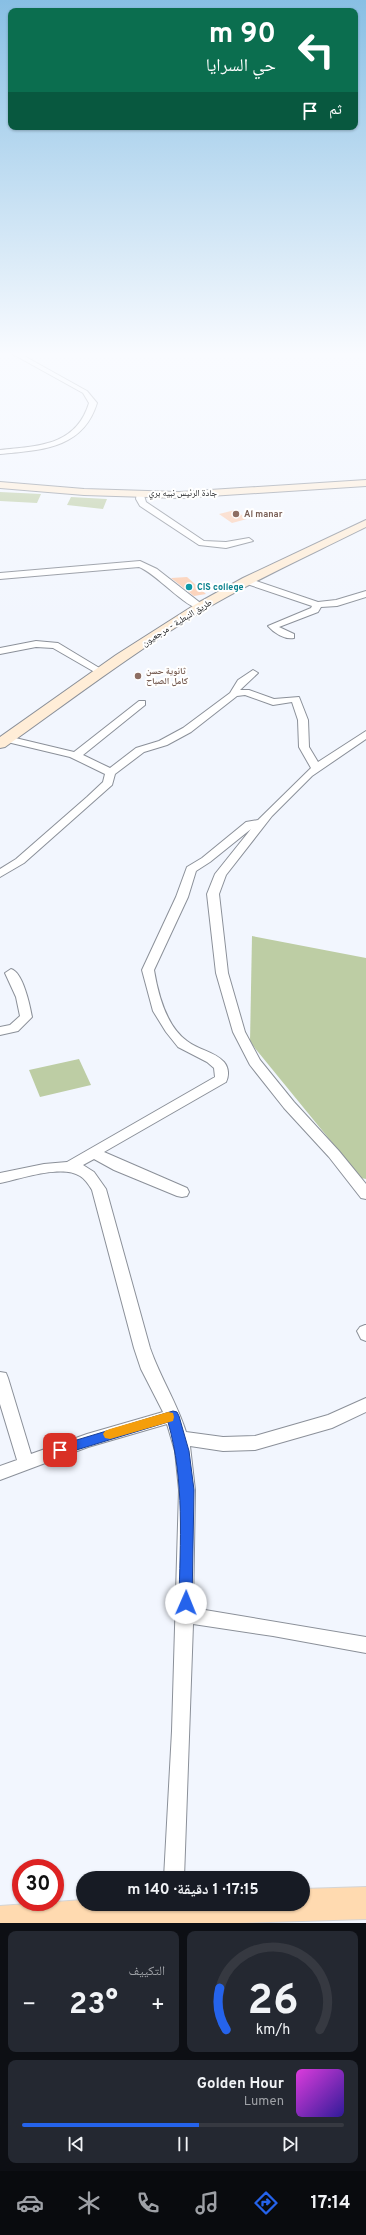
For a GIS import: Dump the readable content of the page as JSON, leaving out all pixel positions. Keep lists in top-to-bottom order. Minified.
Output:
{"streets":{"main road":["جادة الرئيس نبيه بري","طريق النبطية - مرجعيون"]},"places":["Al manar","CIS college","ثانوية حسن كامل الصباح"],"page":{"turn":["90 m","حي السرايا"],"then":"ثم","limit":"30","trip":"17:15 · 1 دقيقة · 140 m","tile":"التكييف","heat":["−","23°","+"],"song":["Golden Hour","Lumen"],"tabs":"17:14","gauge":["26","km/h"]}}
